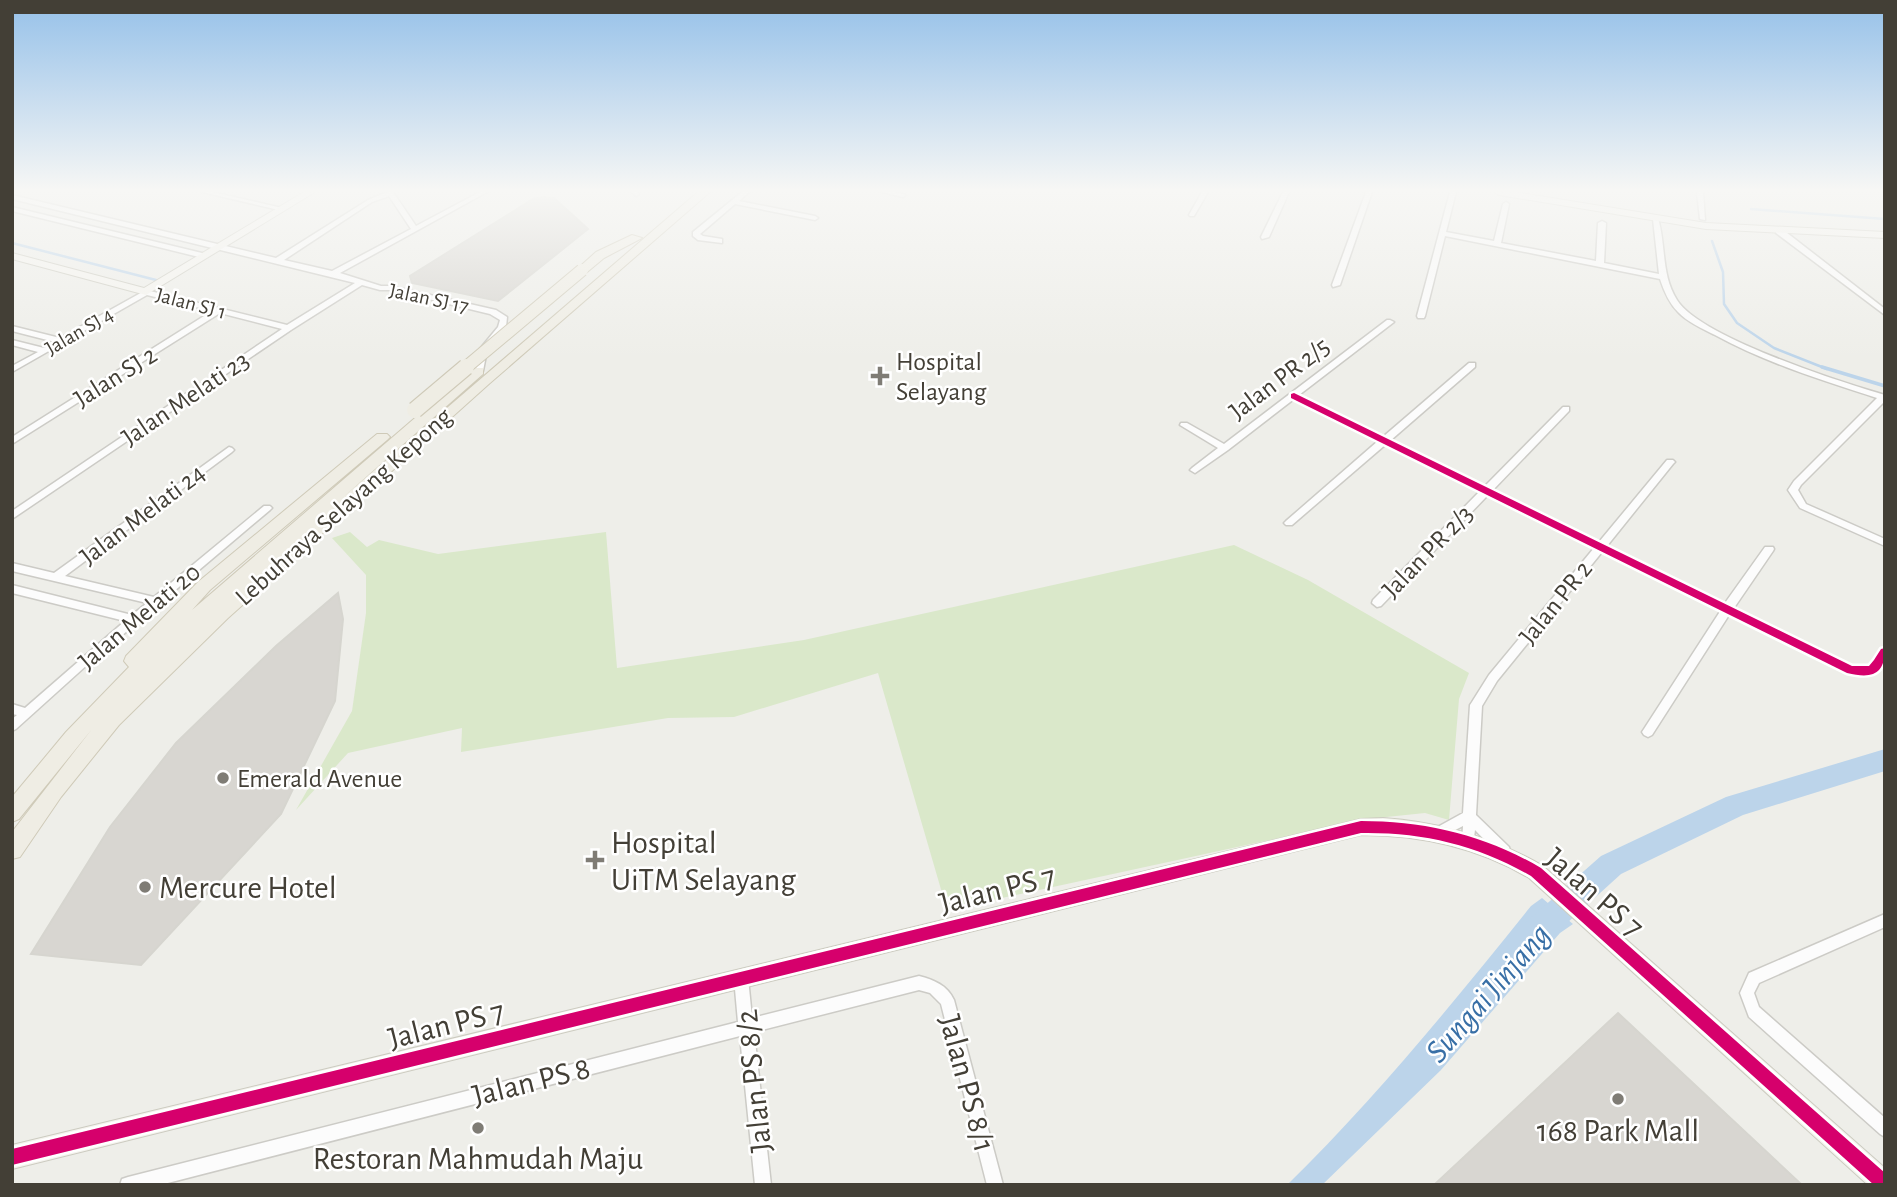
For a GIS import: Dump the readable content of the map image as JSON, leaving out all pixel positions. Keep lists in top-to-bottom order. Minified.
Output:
{"streets":{"main road":["Lebuhraya Selayang Kepong"],"street":["Jalan SJ 17","Jalan SJ 1","Jalan SJ 4","Jalan SJ 2","Jalan PR 2/5","Jalan Melati 23","Jalan Melati 24","Jalan PR 2/3","Jalan PR 2","Jalan Melati 20","Jalan PS 7","Jalan PS 8","Jalan PS 8/2","Jalan PS 8/1"]},"crossings":[["Jalan SJ 17","Jalan Melati 23"],["Jalan SJ 17","Lebuhraya Selayang Kepong"],["Jalan SJ 1","Jalan SJ 4"],["Jalan SJ 1","Jalan SJ 2"],["Jalan SJ 1","Jalan Melati 23"],["Jalan PR 2","Jalan PS 7"],["Jalan PS 7","Jalan PS 8/2"],["Jalan PS 8","Jalan PS 8/2"],["Jalan PS 8","Jalan PS 8/1"]],"water":["Sungai Jinjang"],"places":{"health":["Hospital Selayang","Hospital UiTM Selayang"],"other":["Emerald Avenue","Mercure Hotel","168 Park Mall","Restoran Mahmudah Maju"]}}
